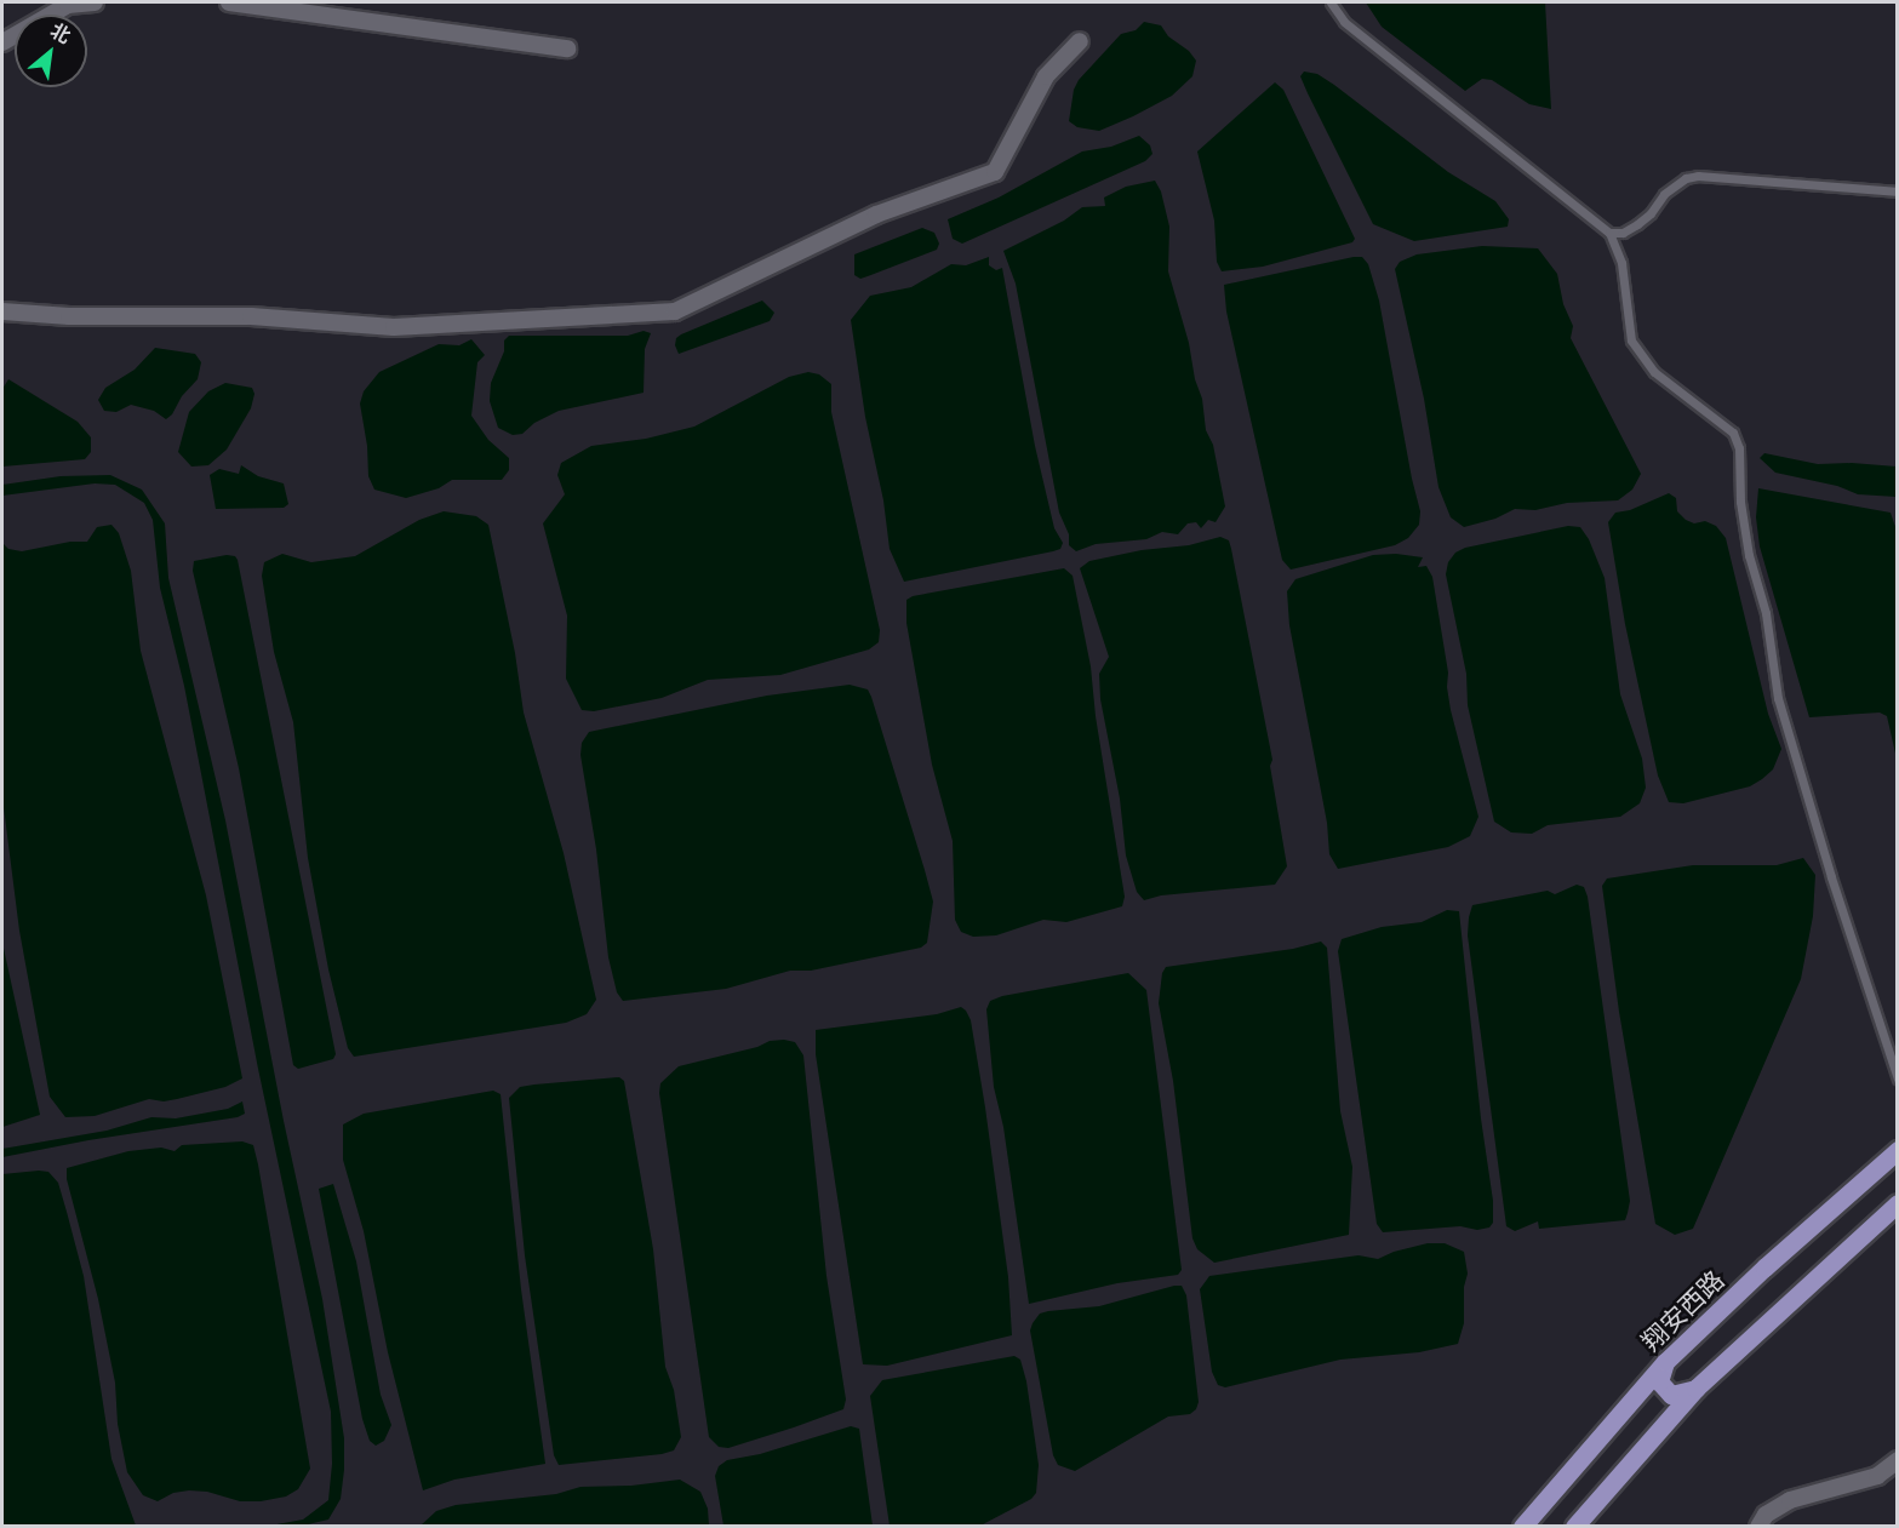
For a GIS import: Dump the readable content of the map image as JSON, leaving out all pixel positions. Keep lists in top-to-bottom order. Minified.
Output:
{"streets":{"main road":["翔安西路"]},"north":"top right"}
